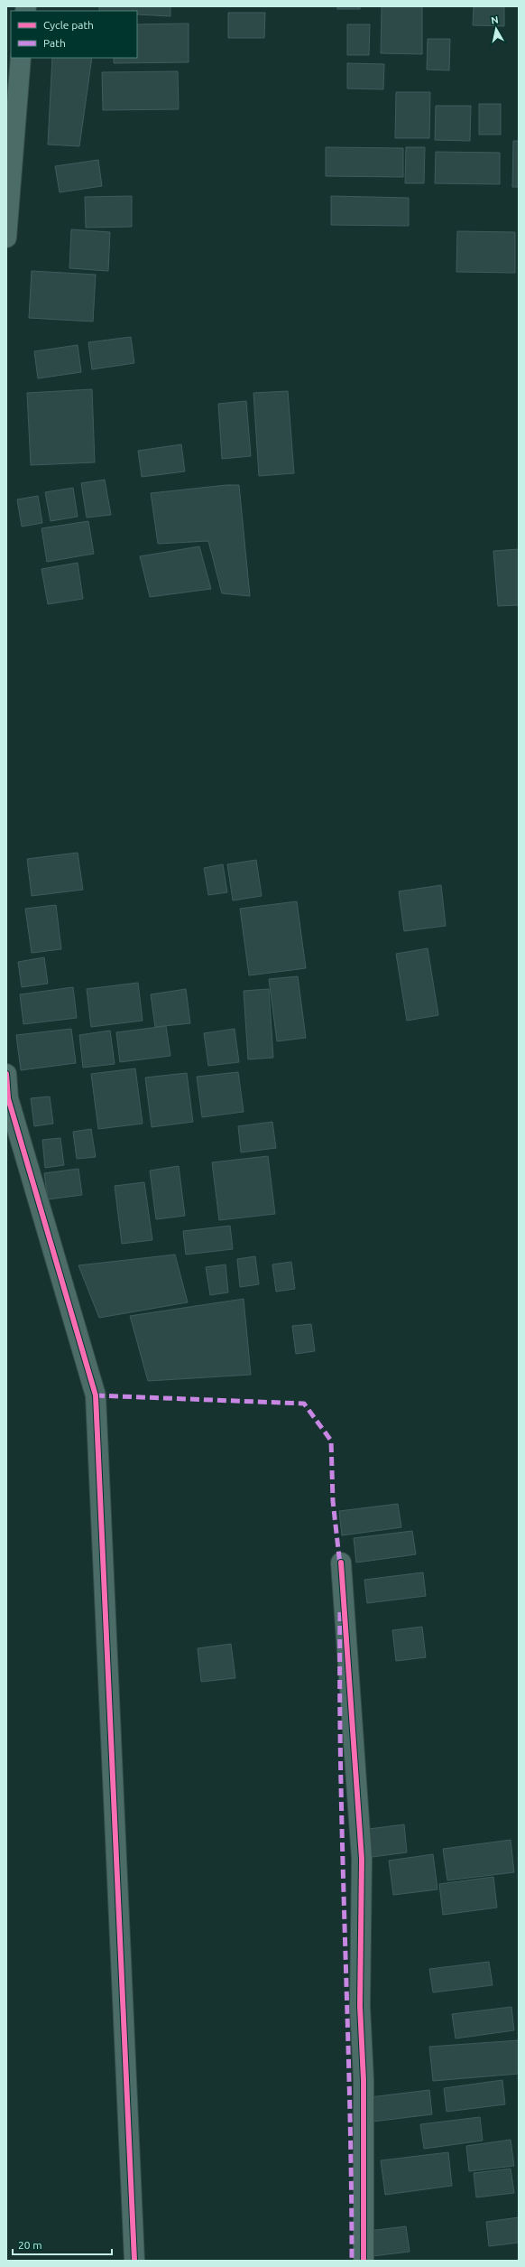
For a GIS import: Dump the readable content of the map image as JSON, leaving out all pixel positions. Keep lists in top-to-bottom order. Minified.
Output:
{"legend":["Cycle path","Path"],"scale_bar":"20 m","north":"top"}
